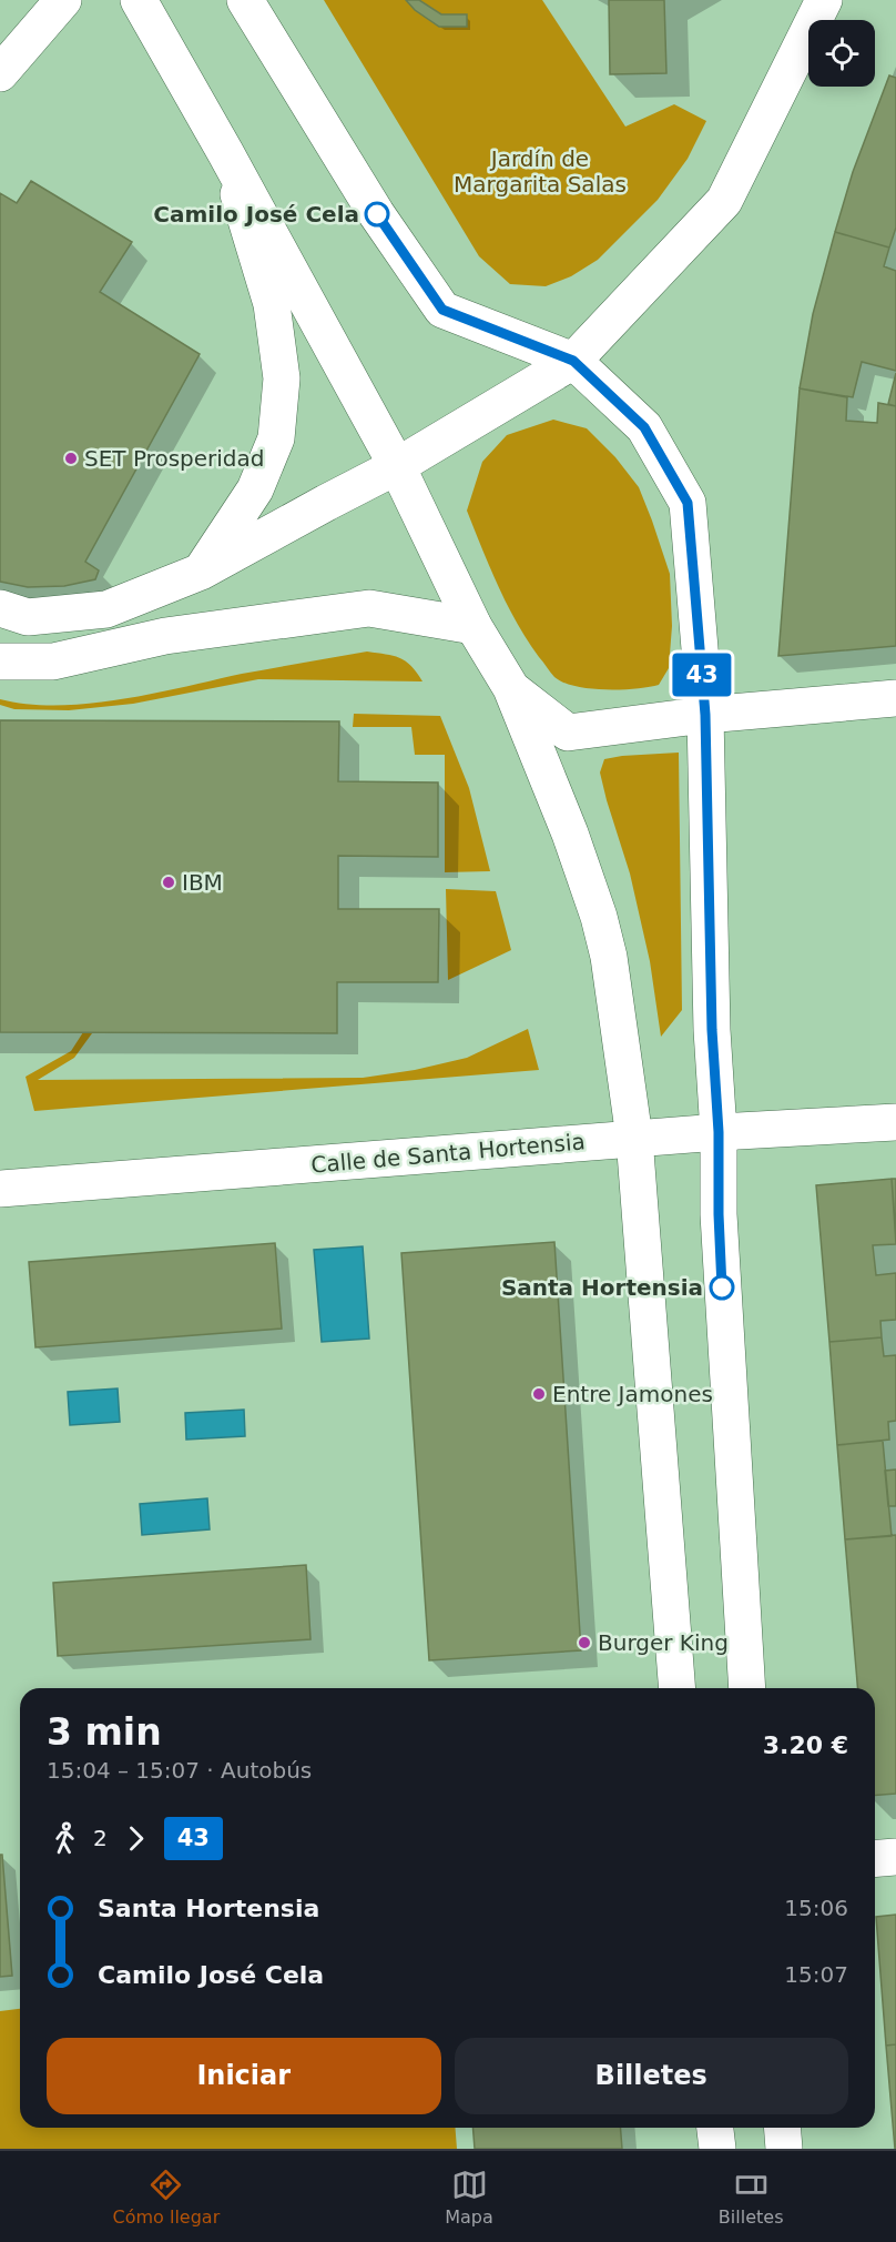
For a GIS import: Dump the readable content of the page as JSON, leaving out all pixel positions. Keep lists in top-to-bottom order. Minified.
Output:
{"streets":{"street":["Calle de Santa Hortensia"]},"parks":["Jardín de Margarita Salas"],"places":["Camilo José Cela","SET Prosperidad","IBM","Santa Hortensia","Entre Jamones","Burger King"],"lines":["bus line 43"],"page":{"on_map":"43","heading":["3 min","15:04 – 15:07 · Autobús","3.20 €"],"legs":["2","43"],"list":[{"name":"Santa Hortensia","value":"15:06"},{"name":"Camilo José Cela","value":"15:07"}],"buttons":["Iniciar","Billetes"],"tabs":["Cómo llegar","Mapa","Billetes"]}}
